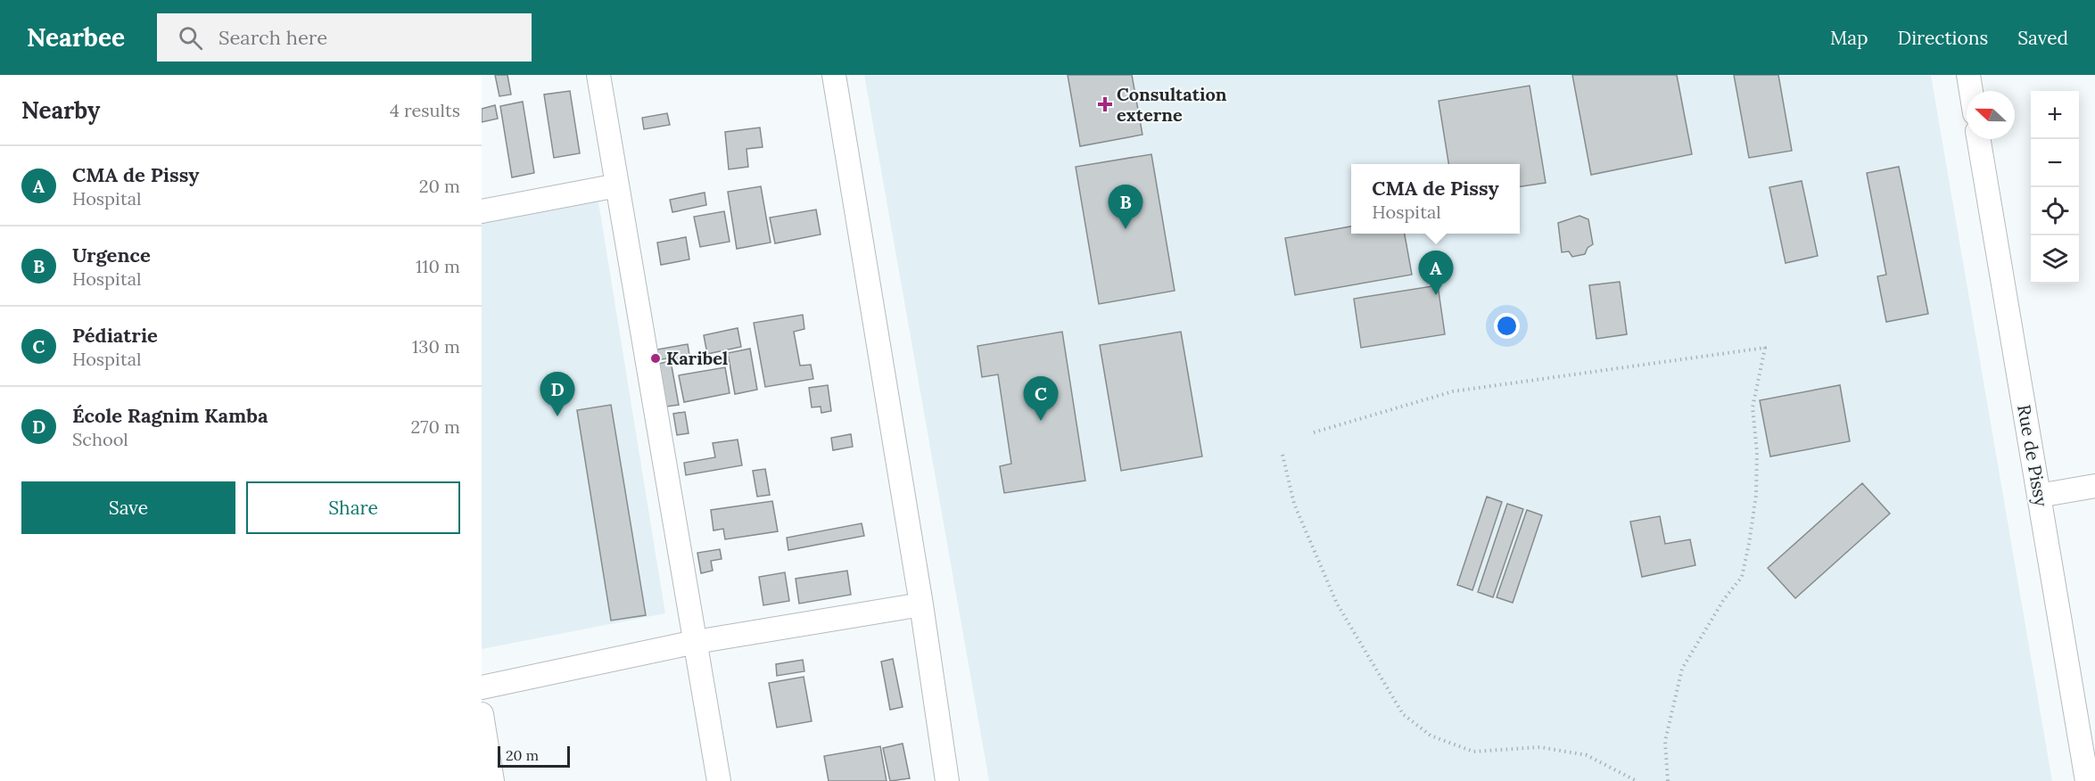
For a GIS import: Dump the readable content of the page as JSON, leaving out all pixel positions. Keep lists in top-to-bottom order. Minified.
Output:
{"streets":{"street":["Rue de Pissy"]},"places":{"health":["Consultation externe"],"other":["Karibel"]},"scale_bar":"20 m","north":"left","page":{"header":"Nearbee","search":"Search here","nav":["Map","Directions","Saved"],"heading":["Nearby","4 results"],"map_buttons":["+","−"],"list":[{"mark":"A","name":"CMA de Pissy","note":"Hospital","value":"20 m"},{"mark":"B","name":"Urgence","note":"Hospital","value":"110 m"},{"mark":"C","name":"Pédiatrie","note":"Hospital","value":"130 m"},{"mark":"D","name":"École Ragnim Kamba","note":"School","value":"270 m"}],"popup":["CMA de Pissy","Hospital"],"pins":["B","A","D","C"],"buttons":["Save","Share"],"scale":"20 m"}}
